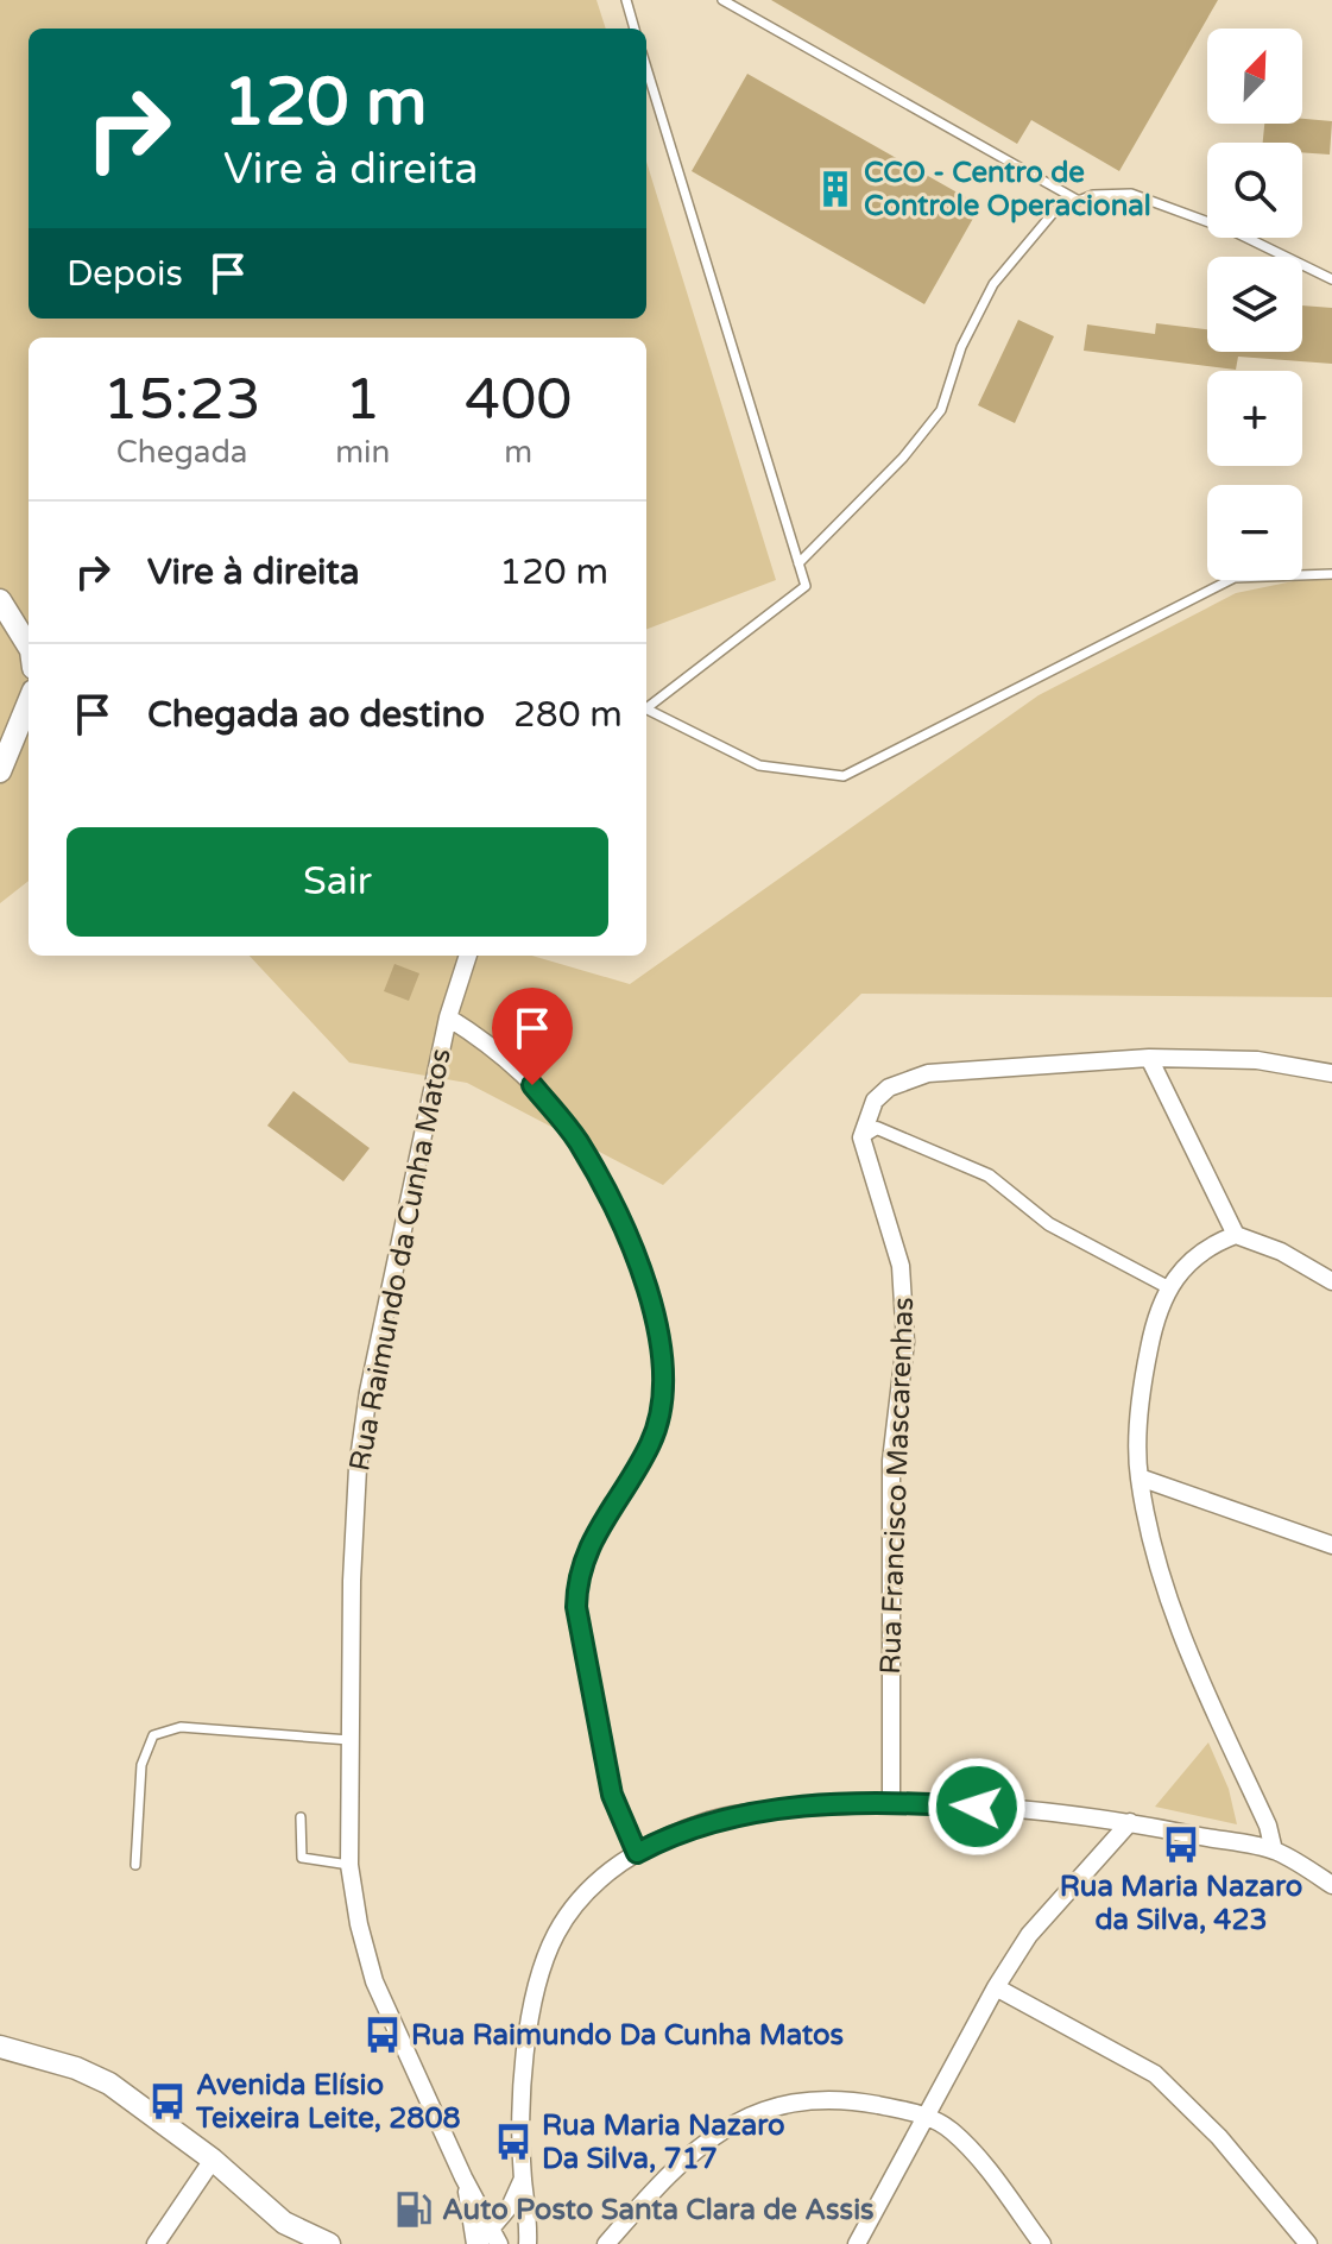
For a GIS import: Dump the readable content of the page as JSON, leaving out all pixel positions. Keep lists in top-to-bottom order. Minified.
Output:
{"streets":{"street":["Rua Raimundo da Cunha Matos","Rua Francisco Mascarenhas"]},"places":{"building":["CCO - Centro de Controle Operacional"],"bus stop":["Rua Maria Nazaro da Silva, 423","Rua Raimundo Da Cunha Matos","Avenida Elísio Teixeira Leite, 2808","Rua Maria Nazaro Da Silva, 717"],"fuel station":["Auto Posto Santa Clara de Assis"]},"north":"top right","page":{"map_buttons":["+","−"],"turn":["120 m","Vire à direita"],"then":"Depois","eta":["15:23","Chegada","1","min","400","m"],"list":[{"name":"Vire à direita","value":"120 m"},{"name":"Chegada ao destino","value":"280 m"}],"buttons":"Sair"}}
